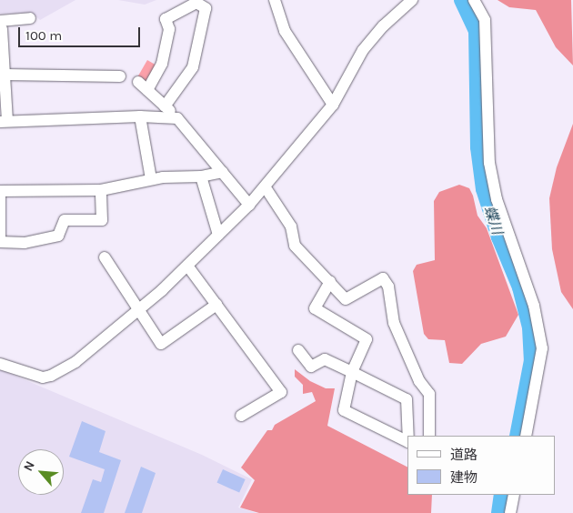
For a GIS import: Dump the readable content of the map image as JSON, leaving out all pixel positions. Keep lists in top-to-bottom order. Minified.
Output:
{"water":["蝶川"],"legend":["道路","建物"],"scale_bar":"100 m","north":"top left"}
